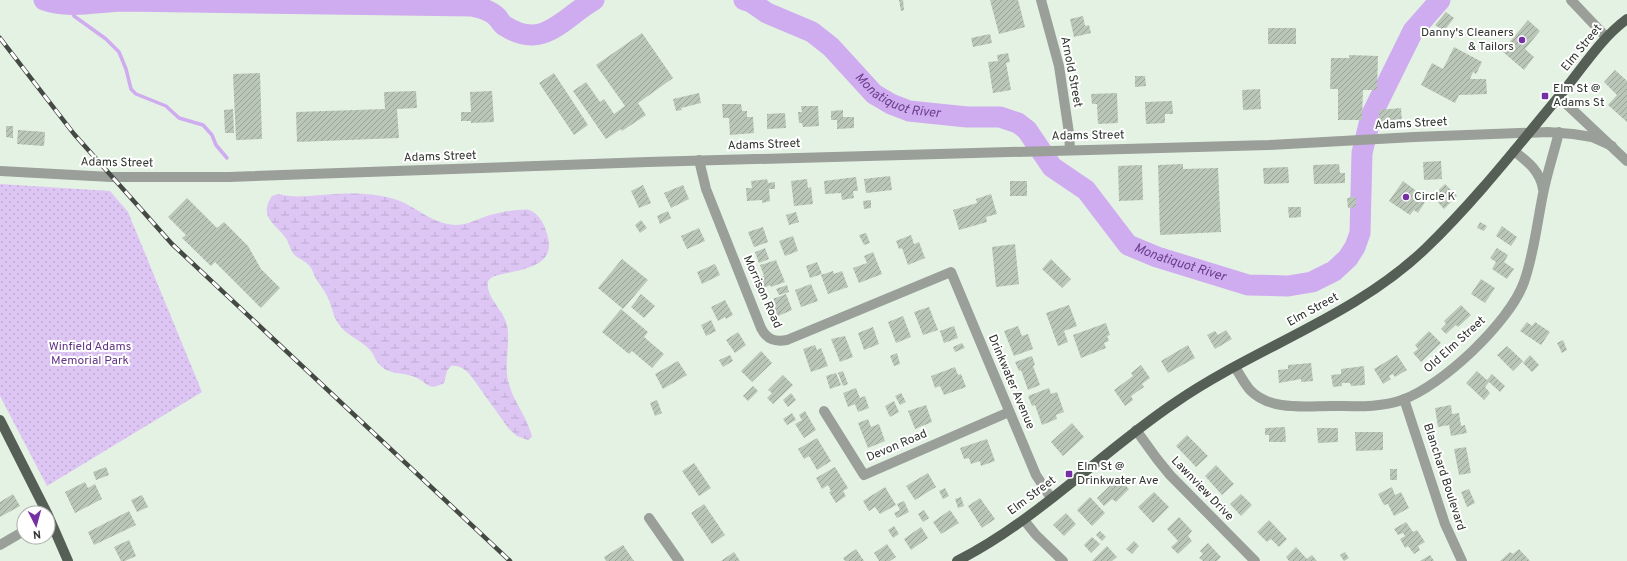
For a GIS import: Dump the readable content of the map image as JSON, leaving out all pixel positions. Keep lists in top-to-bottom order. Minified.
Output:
{"streets":{"main road":["Elm Street"],"street":["Arnold Street","Adams Street","Morrison Road","Old Elm Street","Drinkwater Avenue","Devon Road","Blanchard Boulevard","Lawnview Drive"]},"crossings":[["Elm Street","Adams Street"],["Elm Street","Old Elm Street"],["Elm Street","Drinkwater Avenue"],["Elm Street","Lawnview Drive"],["Arnold Street","Adams Street"],["Adams Street","Morrison Road"],["Adams Street","Old Elm Street"],["Morrison Road","Drinkwater Avenue"],["Old Elm Street","Blanchard Boulevard"],["Drinkwater Avenue","Devon Road"]],"water":["Monatiquot River"],"parks":["Winfield Adams Memorial Park"],"places":{"other":["Danny's Cleaners & Tailors","Circle K"],"transit":["Elm St @ Adams St","Elm St @ Drinkwater Ave"]},"north":"bottom"}
